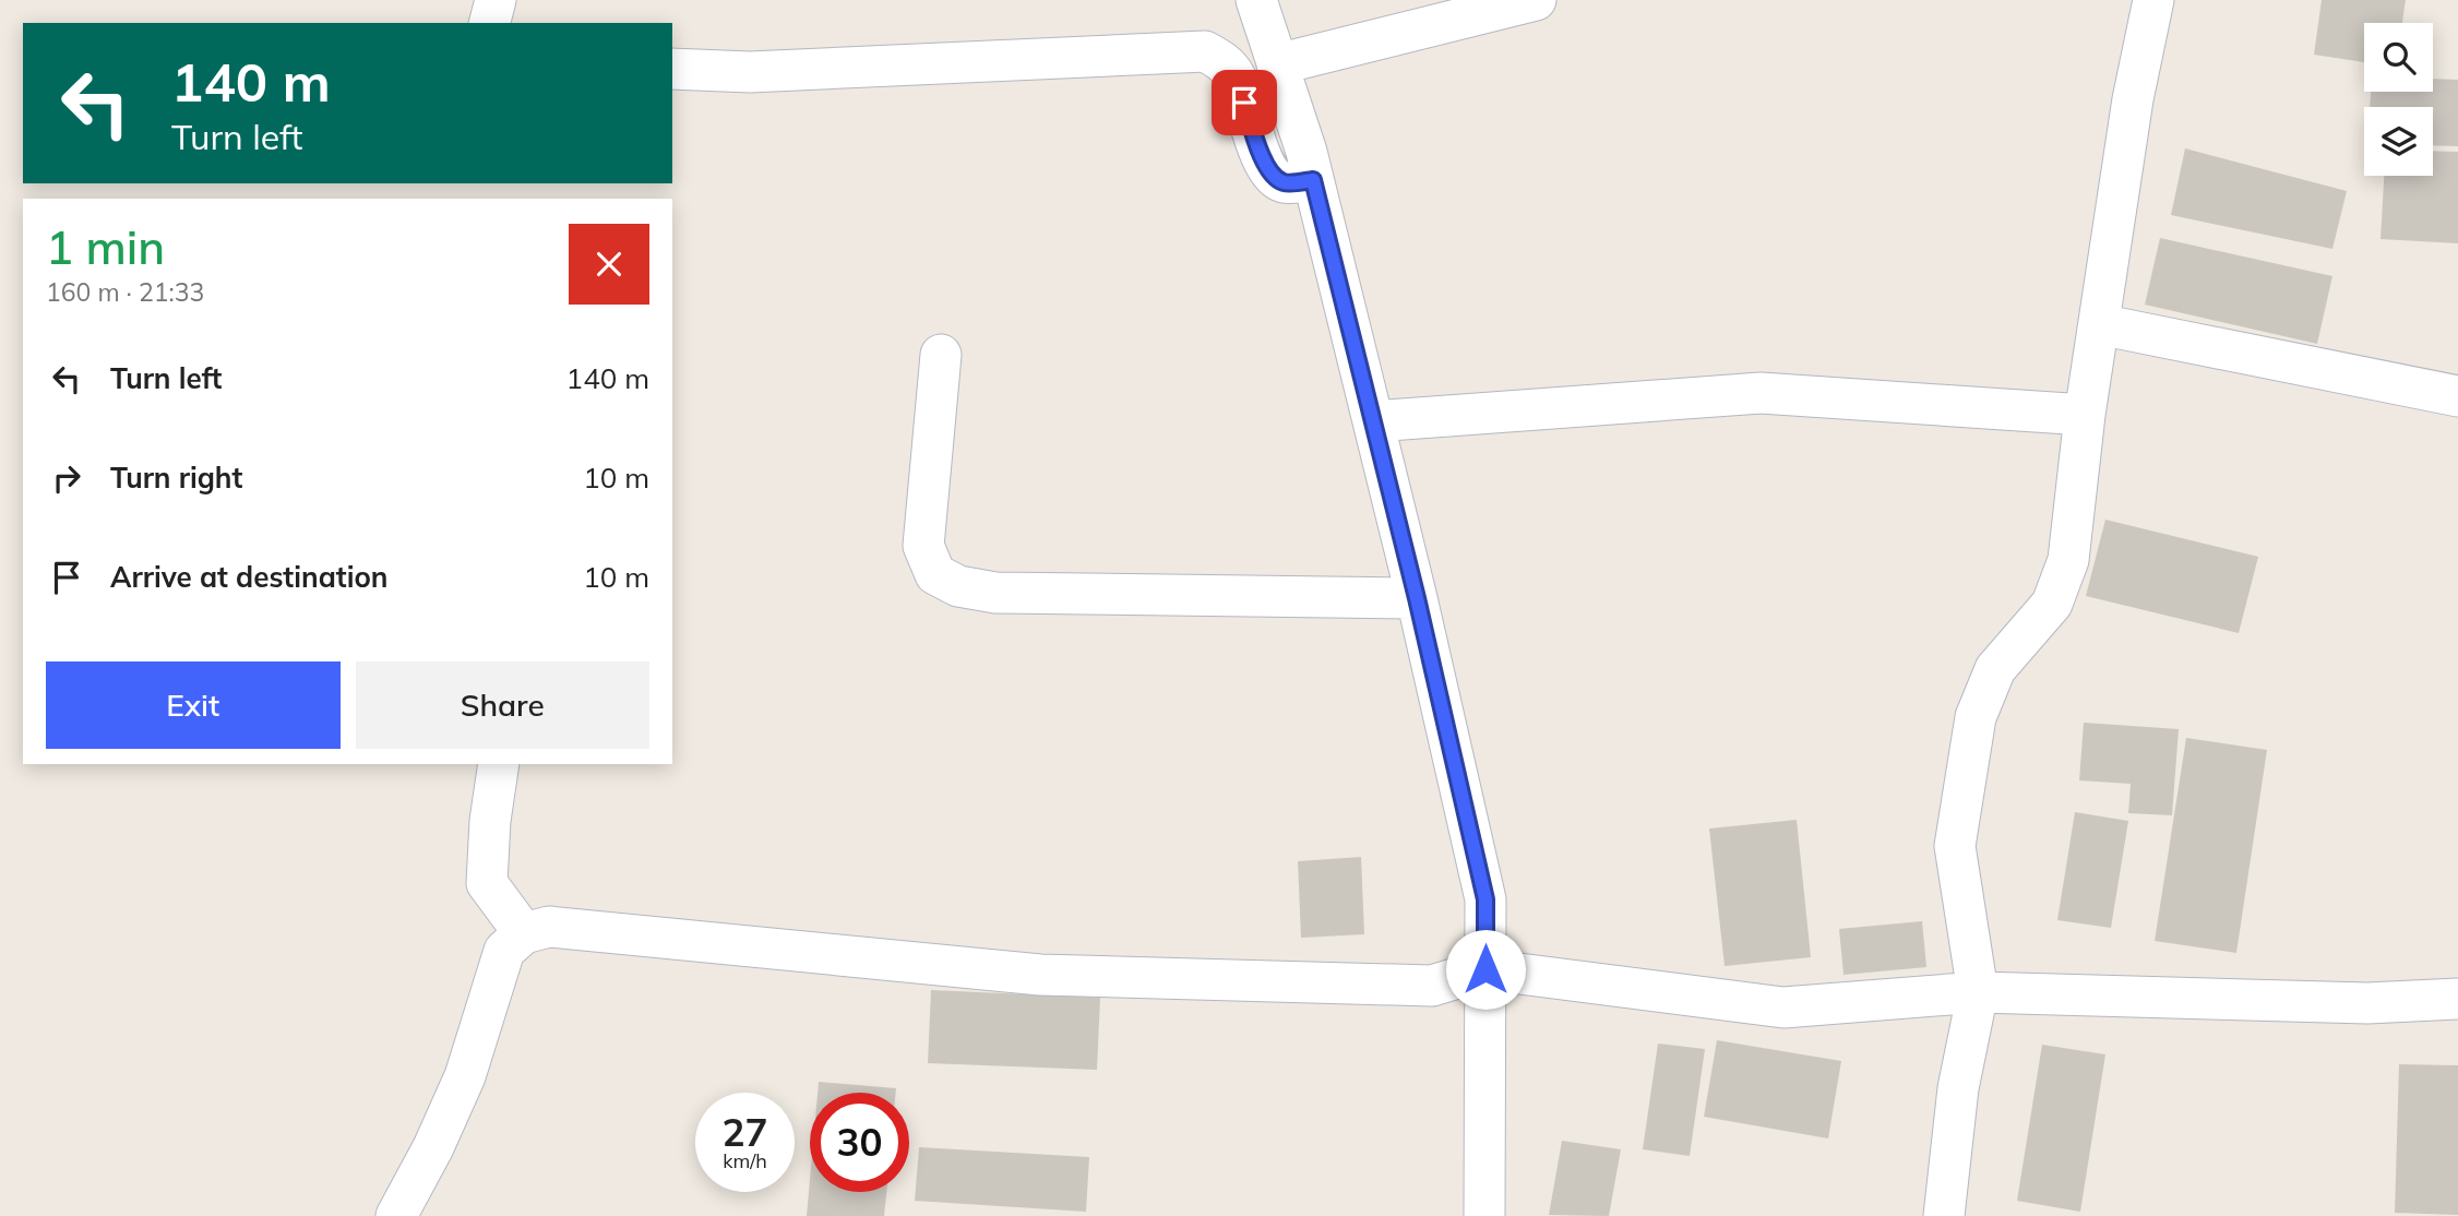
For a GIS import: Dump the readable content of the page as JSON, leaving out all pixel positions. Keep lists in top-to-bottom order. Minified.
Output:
{"page":{"turn":["140 m","Turn left"],"heading":["1 min","160 m · 21:33"],"list":[{"name":"Turn left","value":"140 m"},{"name":"Turn right","value":"10 m"},{"name":"Arrive at destination","value":"10 m"}],"buttons":["Exit","Share"],"speed":"27 km/h","limit":"30"}}
